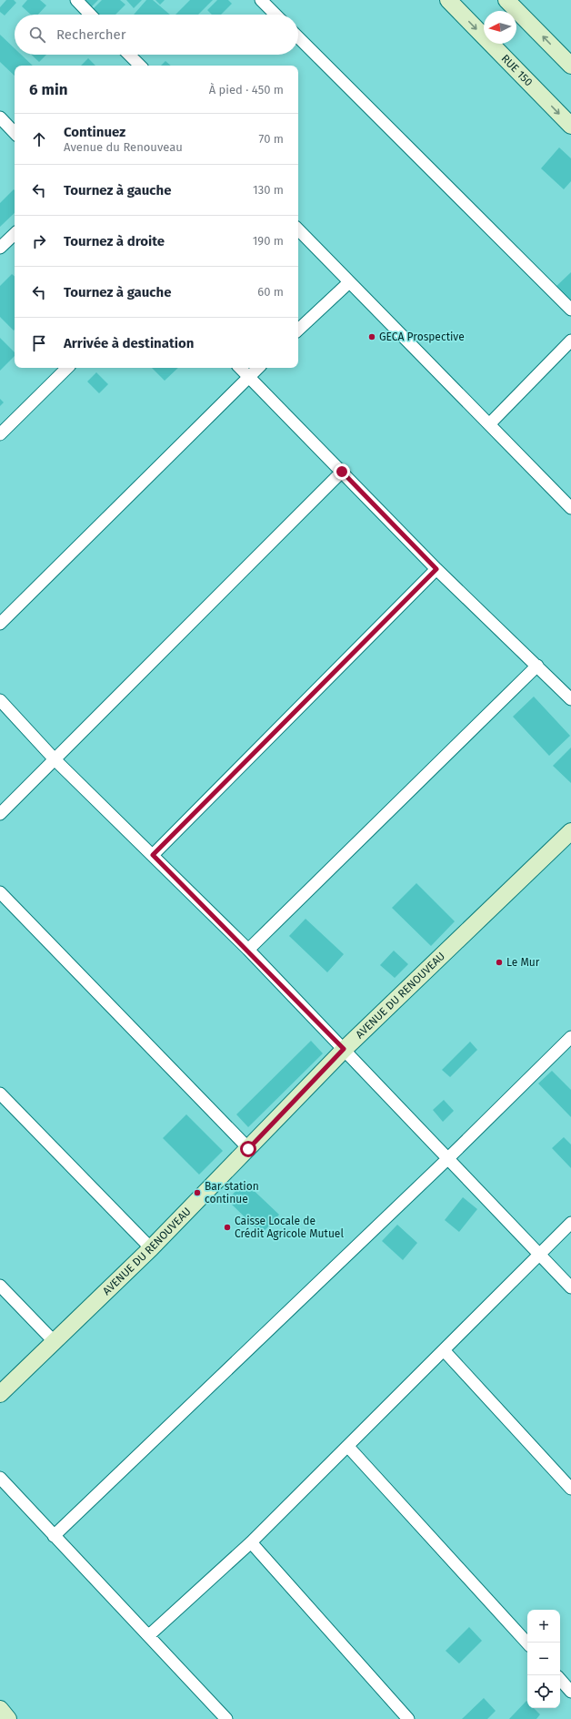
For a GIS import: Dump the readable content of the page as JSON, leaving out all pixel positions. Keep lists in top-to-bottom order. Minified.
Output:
{"streets":{"main road":["RUE 150","AVENUE DU RENOUVEAU"]},"places":["GECA Prospective","Le Mur","Bar station continue","Caisse Locale de Crédit Agricole Mutuel"],"north":"left","page":{"search":"Rechercher","heading":["6 min","À pied · 450 m"],"list":[["Continuez","Avenue du Renouveau","70 m"],["Tournez à gauche","130 m"],["Tournez à droite","190 m"],["Tournez à gauche","60 m"],"Arrivée à destination"],"map_buttons":["+","−"]}}
